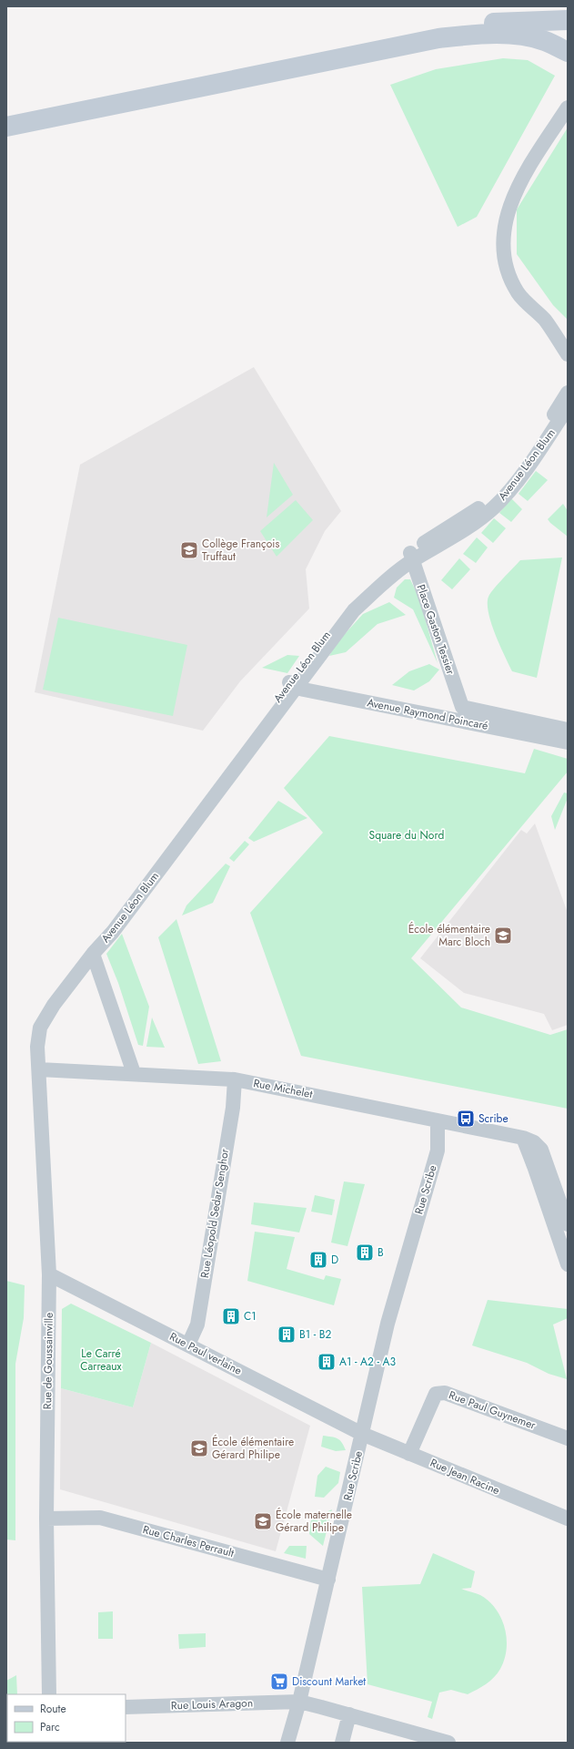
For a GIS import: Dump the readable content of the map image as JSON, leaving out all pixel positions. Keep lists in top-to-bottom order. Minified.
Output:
{"streets":{"street":["Avenue Léon Blum","Place Gaston Tessier","Avenue Raymond Poincaré","Rue Michelet","Rue Scribe","Rue Léopold Sedar Senghor","Rue Paul verlaine","Rue de Goussainville","Rue Paul Guynemer","Rue Jean Racine","Rue Charles Perrault","Rue Louis Aragon"]},"crossings":[["Avenue Léon Blum","Place Gaston Tessier"],["Avenue Léon Blum","Avenue Raymond Poincaré"],["Avenue Léon Blum","Rue de Goussainville"],["Place Gaston Tessier","Avenue Raymond Poincaré"],["Rue Michelet","Rue Scribe"],["Rue Michelet","Rue Léopold Sedar Senghor"],["Rue Michelet","Rue de Goussainville"],["Rue Scribe","Rue Paul verlaine"],["Rue Scribe","Rue Jean Racine"],["Rue Scribe","Rue Charles Perrault"],["Rue Scribe","Rue Louis Aragon"],["Rue Léopold Sedar Senghor","Rue Paul verlaine"],["Rue Paul verlaine","Rue de Goussainville"],["Rue Paul verlaine","Rue Jean Racine"],["Rue de Goussainville","Rue Charles Perrault"],["Rue Paul Guynemer","Rue Jean Racine"]],"parks":["Square du Nord","Le Carré Carreaux"],"places":{"school or university":["Collège François Truffaut","École élémentaire Marc Bloch","École élémentaire Gérard Philipe","École maternelle Gérard Philipe"],"bus stop":["Scribe"],"building":["B","D","C1","B1 - B2","A1 - A2 - A3"],"supermarket":["Discount Market"]},"legend":["Route","Parc"]}
